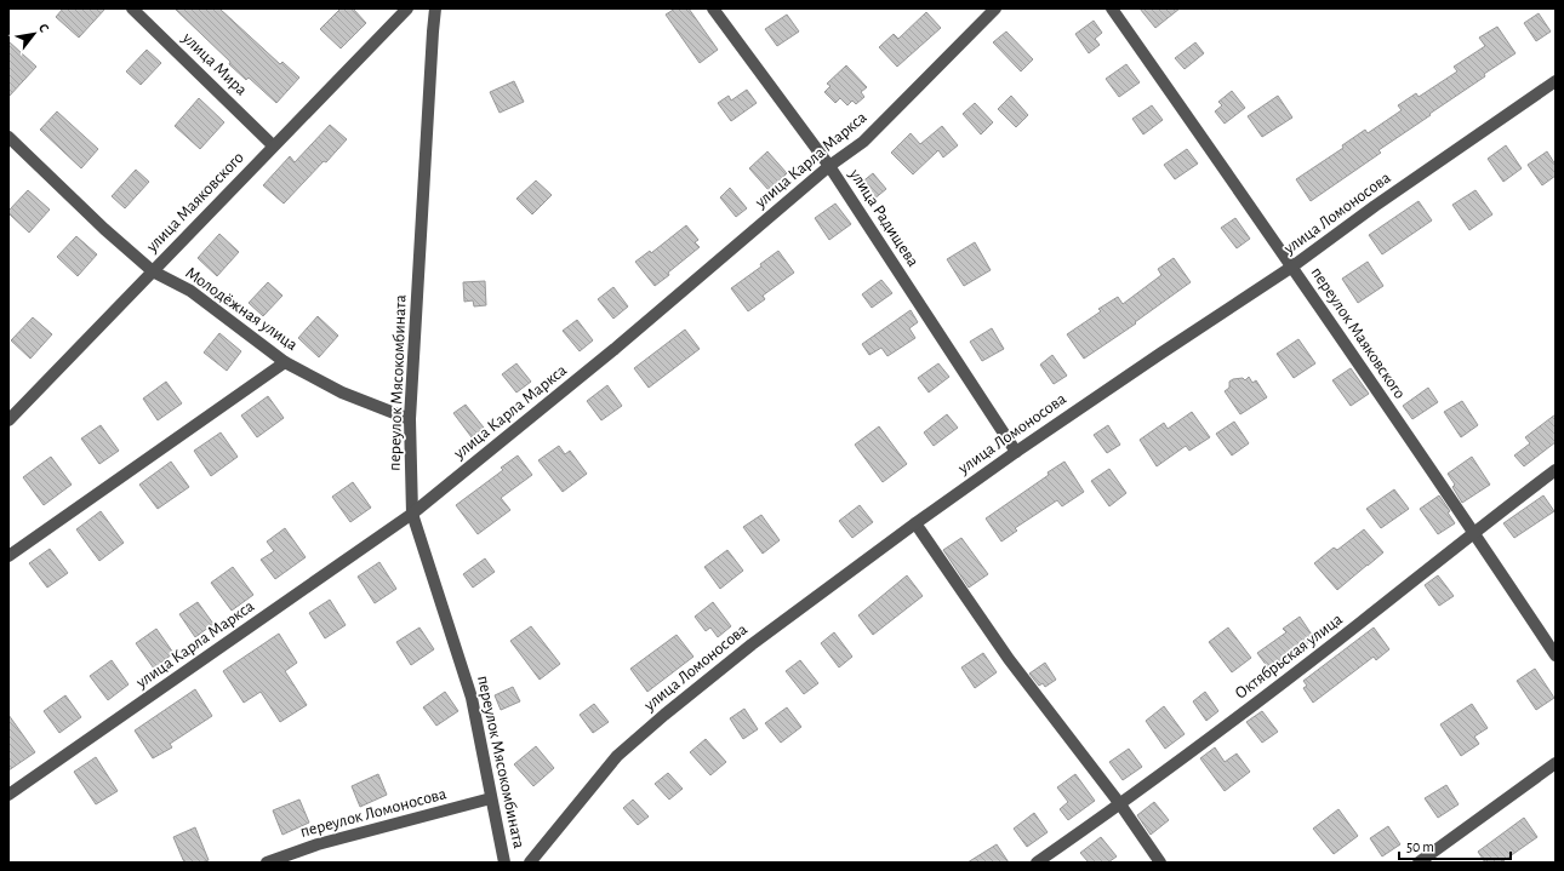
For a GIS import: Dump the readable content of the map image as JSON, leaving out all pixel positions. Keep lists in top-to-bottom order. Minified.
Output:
{"streets":{"street":["улица Мира","улица Карла Маркса","улица Маяковского","улица Ломоносова","улица Радищева","Молодёжная улица","переулок Маяковского","переулок Мясокомбината","Октябрьская улица","переулок Ломоносова"]},"crossings":[["улица Мира","улица Маяковского"],["улица Карла Маркса","улица Радищева"],["улица Карла Маркса","переулок Мясокомбината"],["улица Маяковского","Молодёжная улица"],["улица Ломоносова","улица Радищева"],["улица Ломоносова","переулок Маяковского"],["Молодёжная улица","переулок Мясокомбината"],["переулок Маяковского","Октябрьская улица"],["переулок Мясокомбината","переулок Ломоносова"]],"scale_bar":"50 m","north":"top right"}
